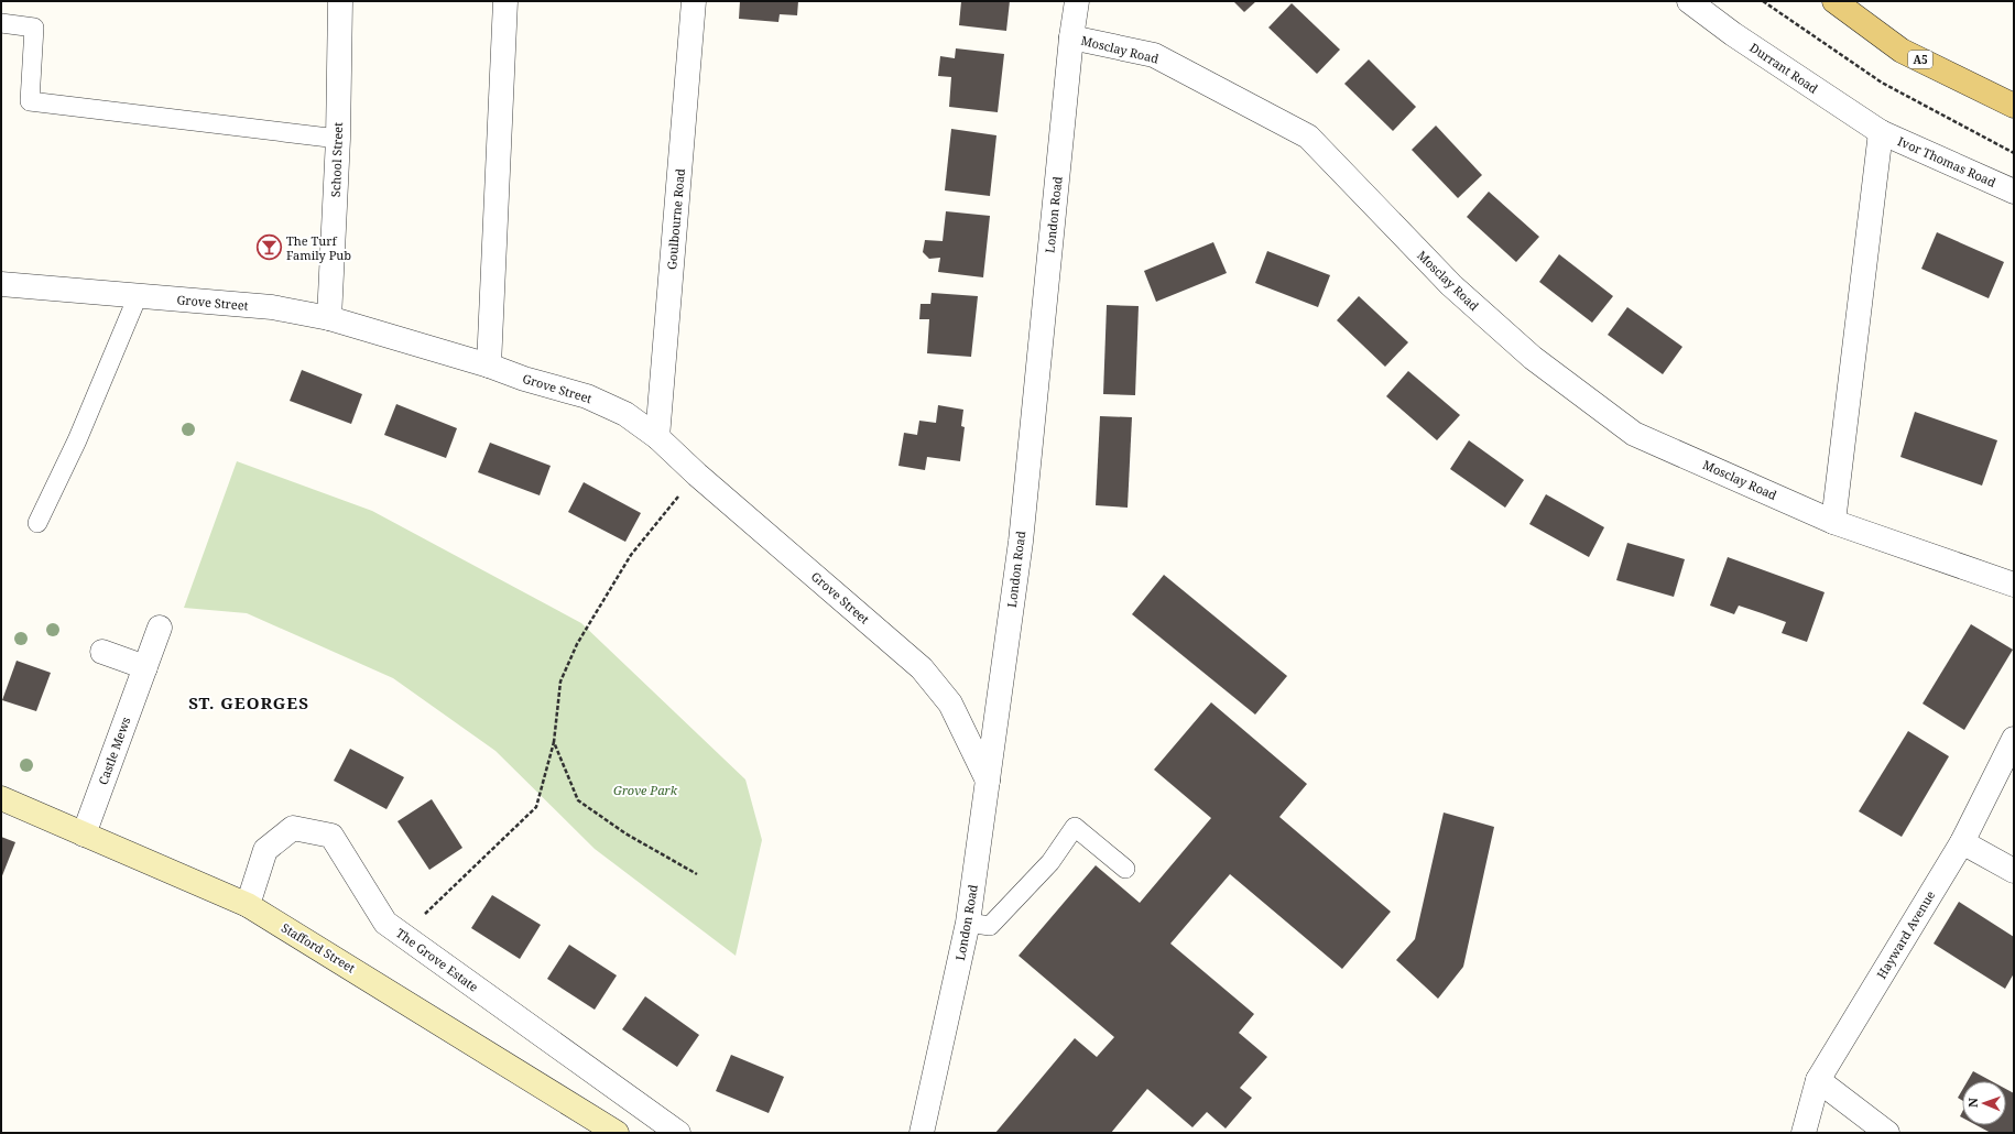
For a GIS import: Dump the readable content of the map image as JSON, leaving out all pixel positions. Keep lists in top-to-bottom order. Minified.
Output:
{"streets":{"main road":["A5"],"street":["Mosclay Road","Durrant Road","School Street","Ivor Thomas Road","London Road","Goulbourne Road","Grove Street","Castle Mews","Hayward Avenue","Stafford Street","The Grove Estate"]},"crossings":[["Mosclay Road","London Road"],["Durrant Road","Ivor Thomas Road"],["School Street","Grove Street"],["London Road","Grove Street"],["Goulbourne Road","Grove Street"],["Castle Mews","Stafford Street"],["Stafford Street","The Grove Estate"]],"districts":["ST. GEORGES"],"parks":["Grove Park"],"places":{"bar":["The Turf Family Pub"]},"north":"left"}
